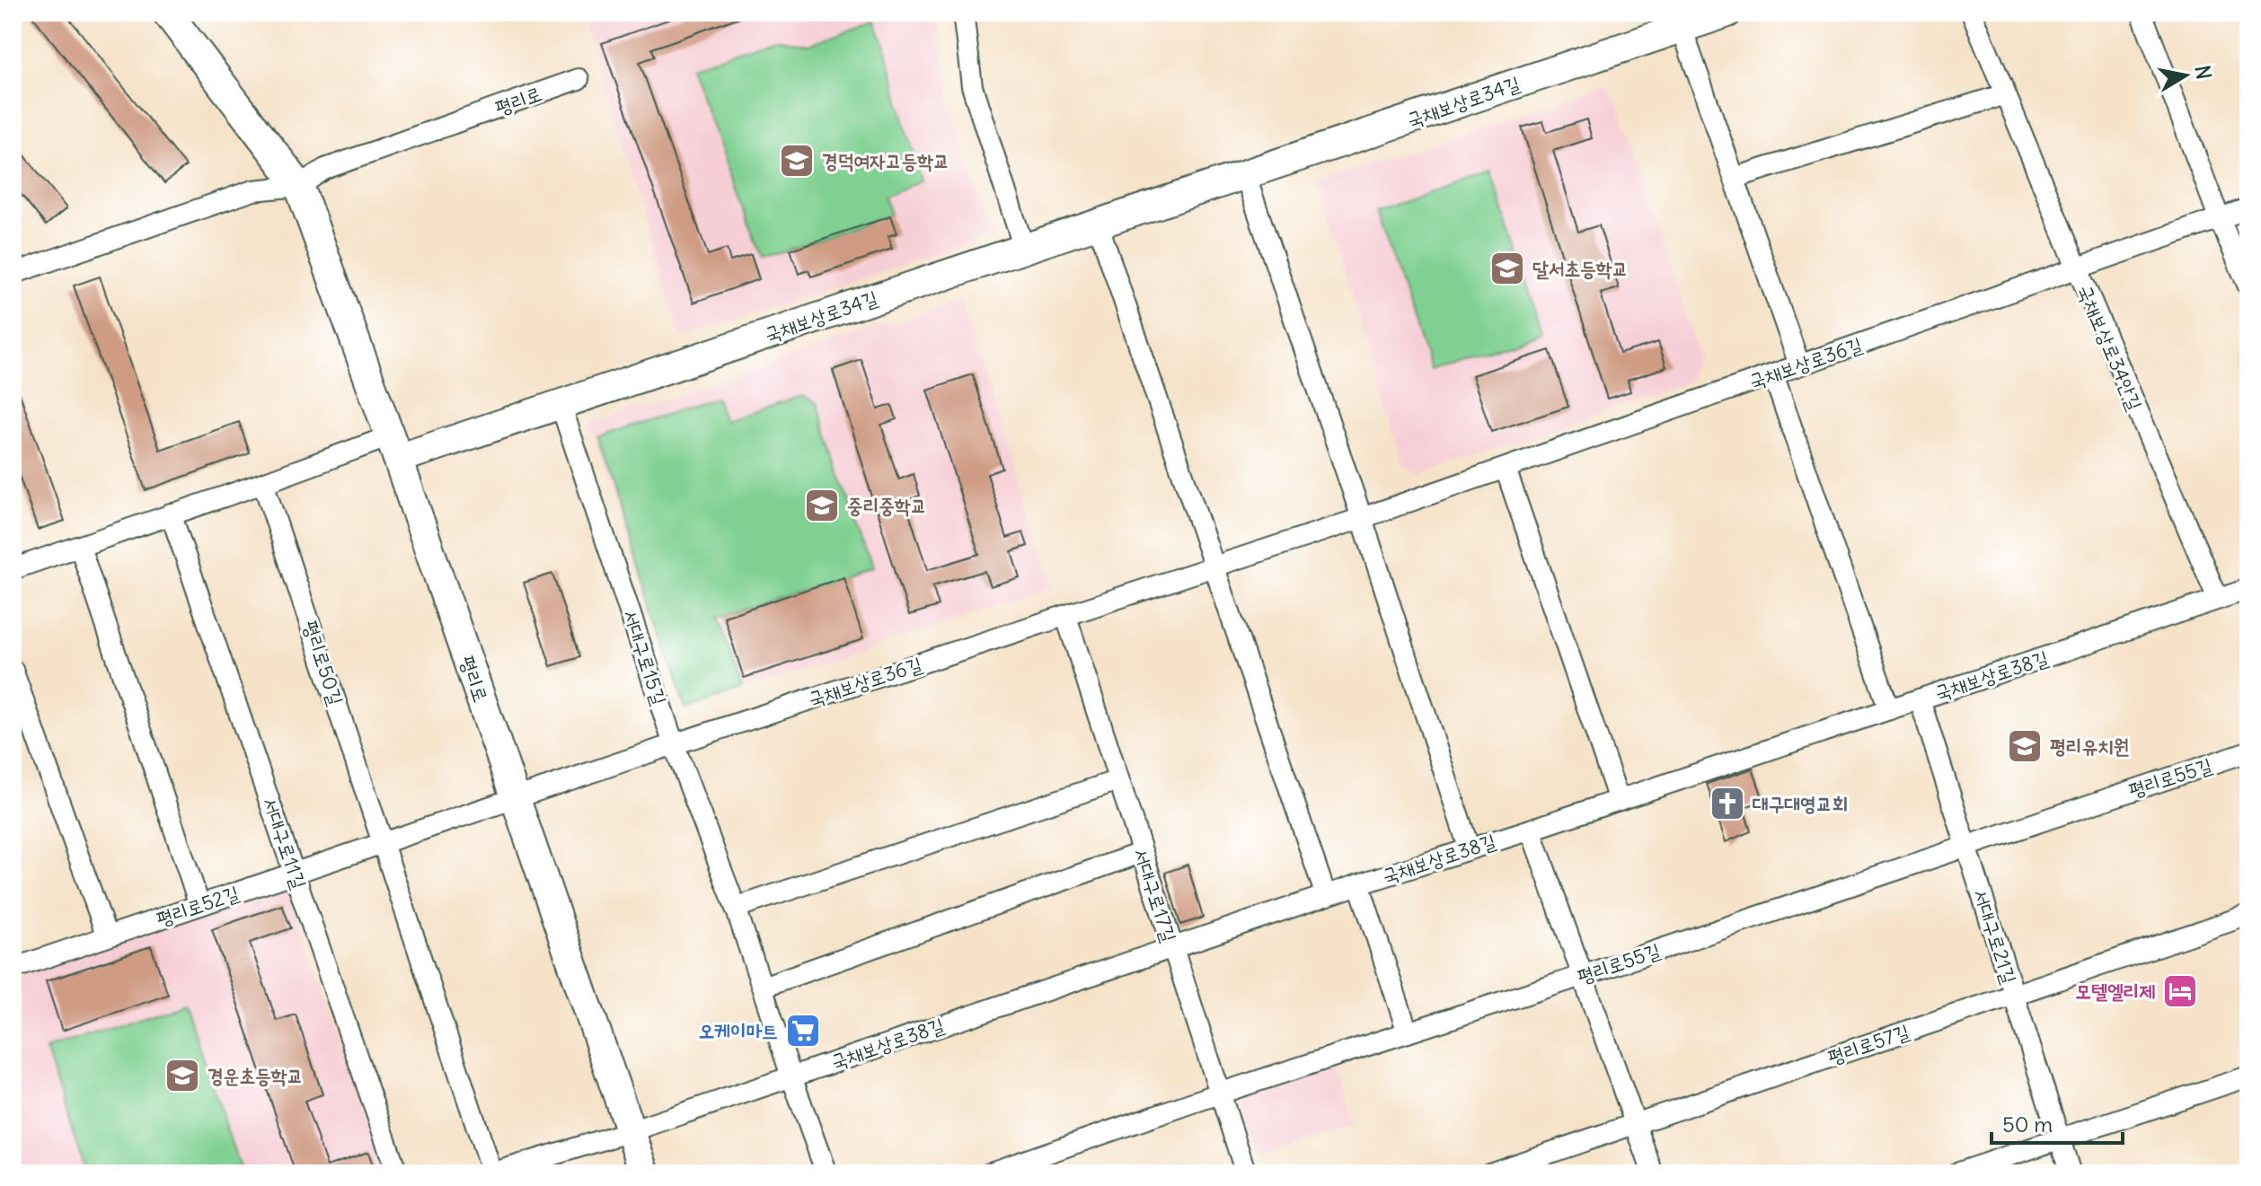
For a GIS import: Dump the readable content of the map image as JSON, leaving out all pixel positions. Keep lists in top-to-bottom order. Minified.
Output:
{"streets":{"main road":["평리로","국채보상로34길"],"street":["국채보상로34안길","국채보상로36길","서대구로15길","평리로50길","국채보상로38길","평리로55길","서대구로11길","서대구로17길","평리로52길","서대구로21길","평리로57길"]},"crossings":[["평리로","국채보상로34길"],["평리로","국채보상로36길"],["평리로","국채보상로38길"],["평리로","평리로52길"],["국채보상로34길","서대구로15길"],["국채보상로34안길","국채보상로36길"],["국채보상로34안길","국채보상로38길"],["국채보상로36길","서대구로15길"],["국채보상로36길","서대구로17길"],["국채보상로36길","평리로52길"],["서대구로15길","국채보상로38길"],["평리로50길","평리로52길"],["국채보상로38길","서대구로17길"],["국채보상로38길","서대구로21길"],["평리로55길","서대구로17길"],["평리로55길","서대구로21길"],["서대구로11길","평리로52길"],["서대구로21길","평리로57길"]],"places":{"school or university":["경덕여자고등학교","달서초등학교","중리중학교","평리유치원","경운초등학교"],"church":["대구대영교회"],"hotel":["모텔엘리제"],"supermarket":["오케이마트"]},"scale_bar":"50 m","north":"right"}
